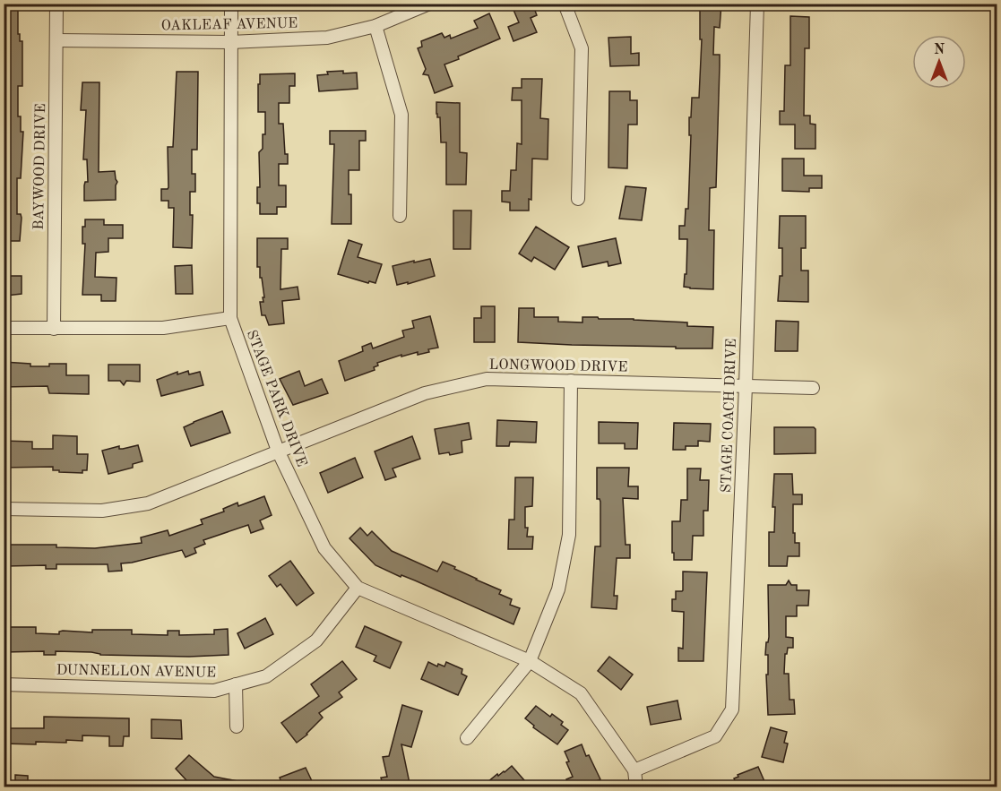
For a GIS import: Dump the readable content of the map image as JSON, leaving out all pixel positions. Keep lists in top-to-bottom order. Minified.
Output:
{"streets":{"street":["OAKLEAF AVENUE","BAYWOOD DRIVE","LONGWOOD DRIVE","STAGE PARK DRIVE","STAGE COACH DRIVE","DUNNELLON AVENUE"]},"crossings":[["OAKLEAF AVENUE","BAYWOOD DRIVE"],["OAKLEAF AVENUE","STAGE PARK DRIVE"],["LONGWOOD DRIVE","STAGE PARK DRIVE"],["LONGWOOD DRIVE","STAGE COACH DRIVE"],["STAGE PARK DRIVE","STAGE COACH DRIVE"],["STAGE PARK DRIVE","DUNNELLON AVENUE"]],"north":"top"}
